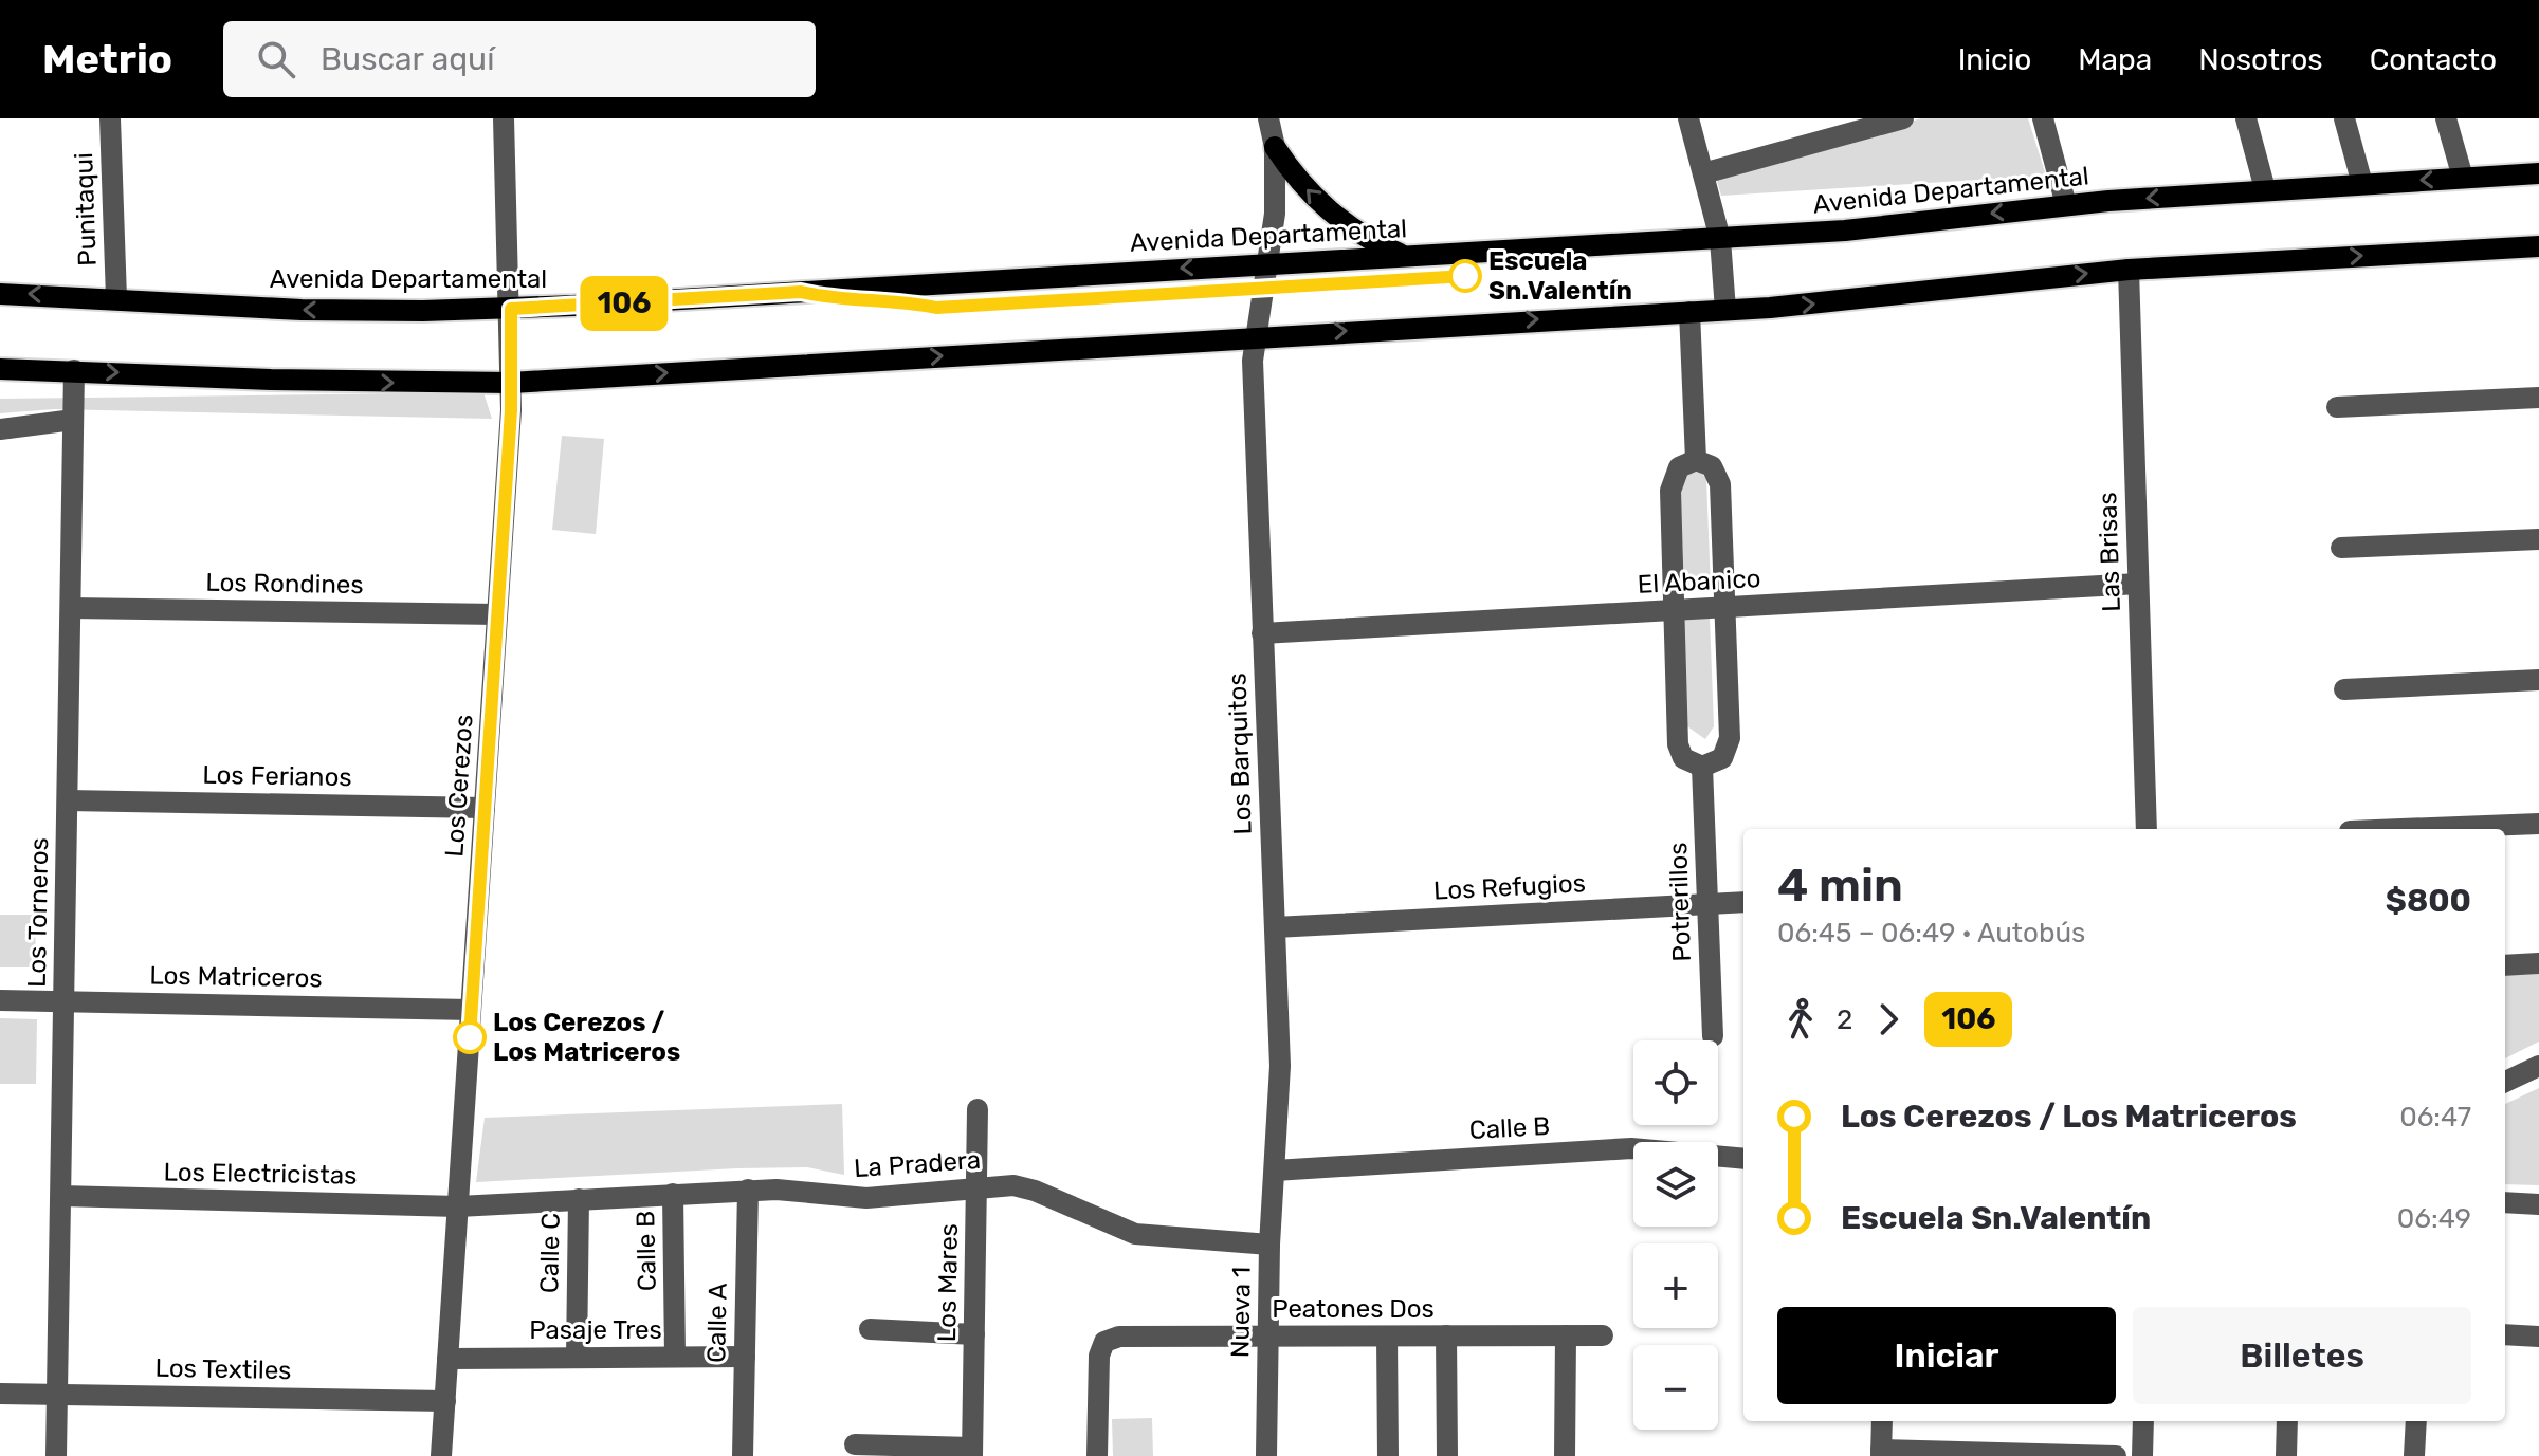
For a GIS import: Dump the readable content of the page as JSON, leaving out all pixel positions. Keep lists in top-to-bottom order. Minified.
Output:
{"streets":{"main road":["Avenida Departamental"],"street":["Punitaqui","Las Brisas","El Abanico","Los Rondines","Los Barquitos","Los Ferianos","Los Cerezos","Los Refugios","Potrerillos","Los Torneros","Los Matriceros","Calle B","La Pradera","Los Electricistas","Calle C","Los Mares","Peatones Dos","Nueva 1","Calle A","Pasaje Tres","Los Textiles"]},"crossings":[["Avenida Departamental","Punitaqui"],["Avenida Departamental","Los Barquitos"],["Avenida Departamental","Los Cerezos"],["Las Brisas","El Abanico"],["El Abanico","Los Barquitos"],["Los Rondines","Los Cerezos"],["Los Rondines","Los Torneros"],["Los Barquitos","Los Refugios"],["Los Barquitos","Calle B"],["Los Barquitos","Nueva 1"],["Los Ferianos","Los Cerezos"],["Los Ferianos","Los Torneros"],["Los Cerezos","Los Matriceros"],["Los Cerezos","La Pradera"],["Los Cerezos","Los Electricistas"],["Los Cerezos","Pasaje Tres"],["Los Cerezos","Los Textiles"],["Los Refugios","Potrerillos"],["Los Torneros","Los Matriceros"],["Los Torneros","Los Electricistas"],["Los Torneros","Los Textiles"],["Calle B","La Pradera"],["Calle B","Nueva 1"],["Calle B","Pasaje Tres"],["La Pradera","Los Electricistas"],["La Pradera","Calle C"],["La Pradera","Los Mares"],["La Pradera","Nueva 1"],["La Pradera","Calle A"],["Calle C","Pasaje Tres"],["Peatones Dos","Nueva 1"],["Calle A","Pasaje Tres"]],"places":["Escuela Sn.Valentín","Los Cerezos / Los Matriceros"],"lines":["bus line 106"],"page":{"header":"Metrio","search":"Buscar aquí","nav":["Inicio","Mapa","Nosotros","Contacto"],"on_map":"106","heading":["4 min","06:45 – 06:49 · Autobús","$800"],"legs":["2","106"],"map_buttons":["+","−"],"list":[{"name":"Los Cerezos / Los Matriceros","value":"06:47"},{"name":"Escuela Sn.Valentín","value":"06:49"}],"buttons":["Iniciar","Billetes"]}}
